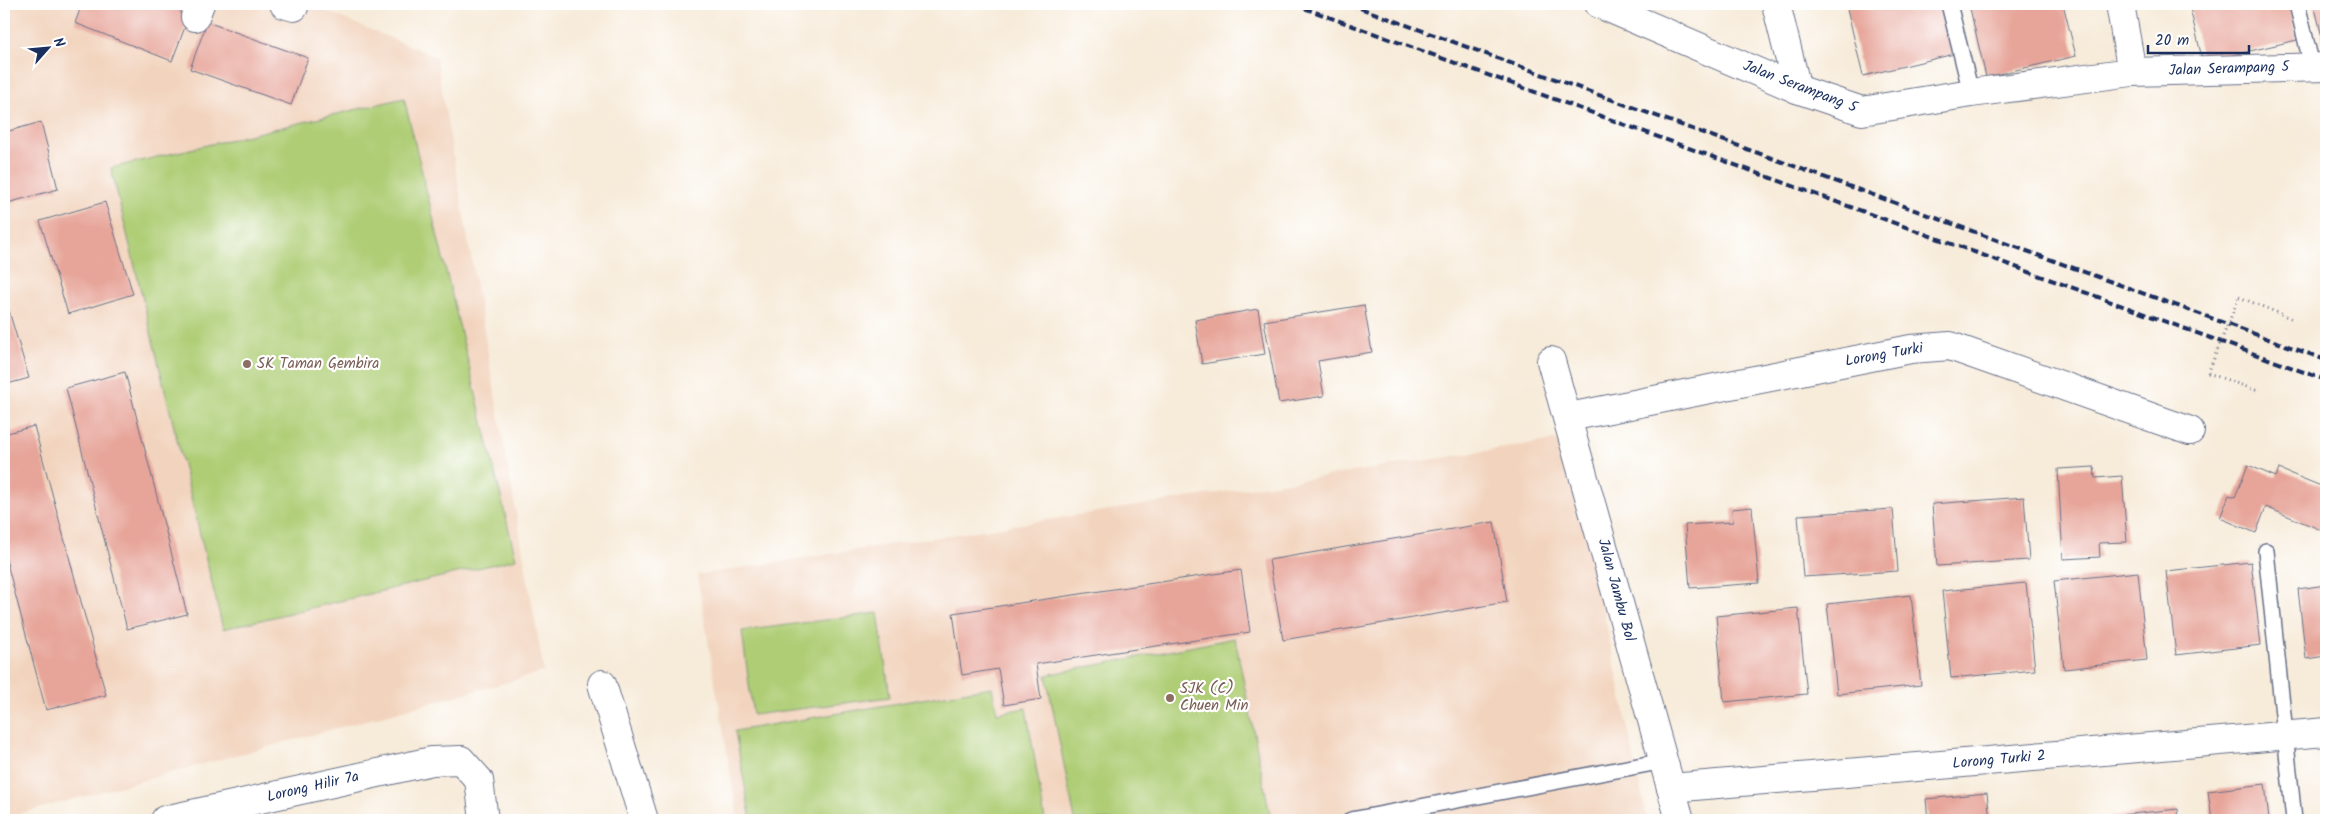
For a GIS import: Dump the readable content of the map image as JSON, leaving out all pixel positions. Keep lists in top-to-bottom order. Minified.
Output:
{"streets":{"street":["Jalan Serampang 5","Lorong Turki","Jalan Jambu Bol","Lorong Turki 2","Lorong Hilir 7a"]},"crossings":[["Lorong Turki","Jalan Jambu Bol"],["Jalan Jambu Bol","Lorong Turki 2"]],"places":["SK Taman Gembira","SJK (C) Chuen Min"],"scale_bar":"20 m","north":"top right"}
